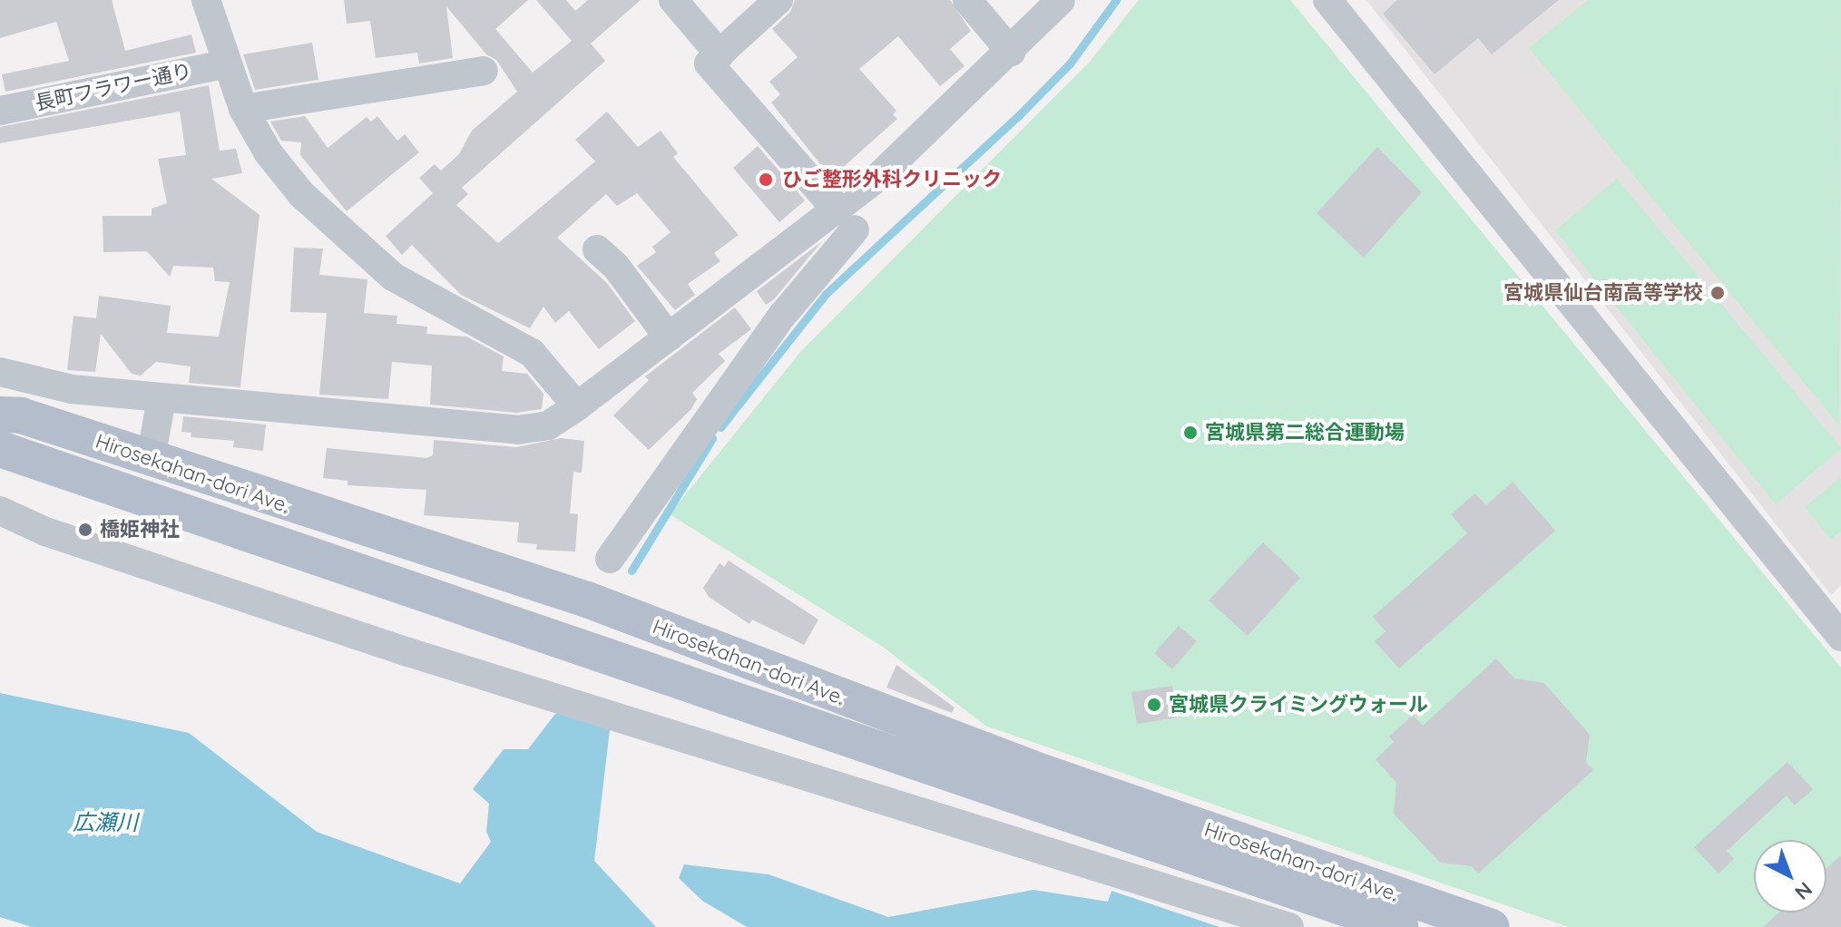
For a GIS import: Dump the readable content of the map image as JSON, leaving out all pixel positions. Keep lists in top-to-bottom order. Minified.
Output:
{"streets":{"main road":["Hirosekahan-dori Ave."],"street":["長町フラワー通り"]},"water":["広瀬川"],"places":["ひご整形外科クリニック","宮城県仙台南高等学校","宮城県第二総合運動場","橋姫神社","宮城県クライミングウォール"],"north":"bottom right"}
